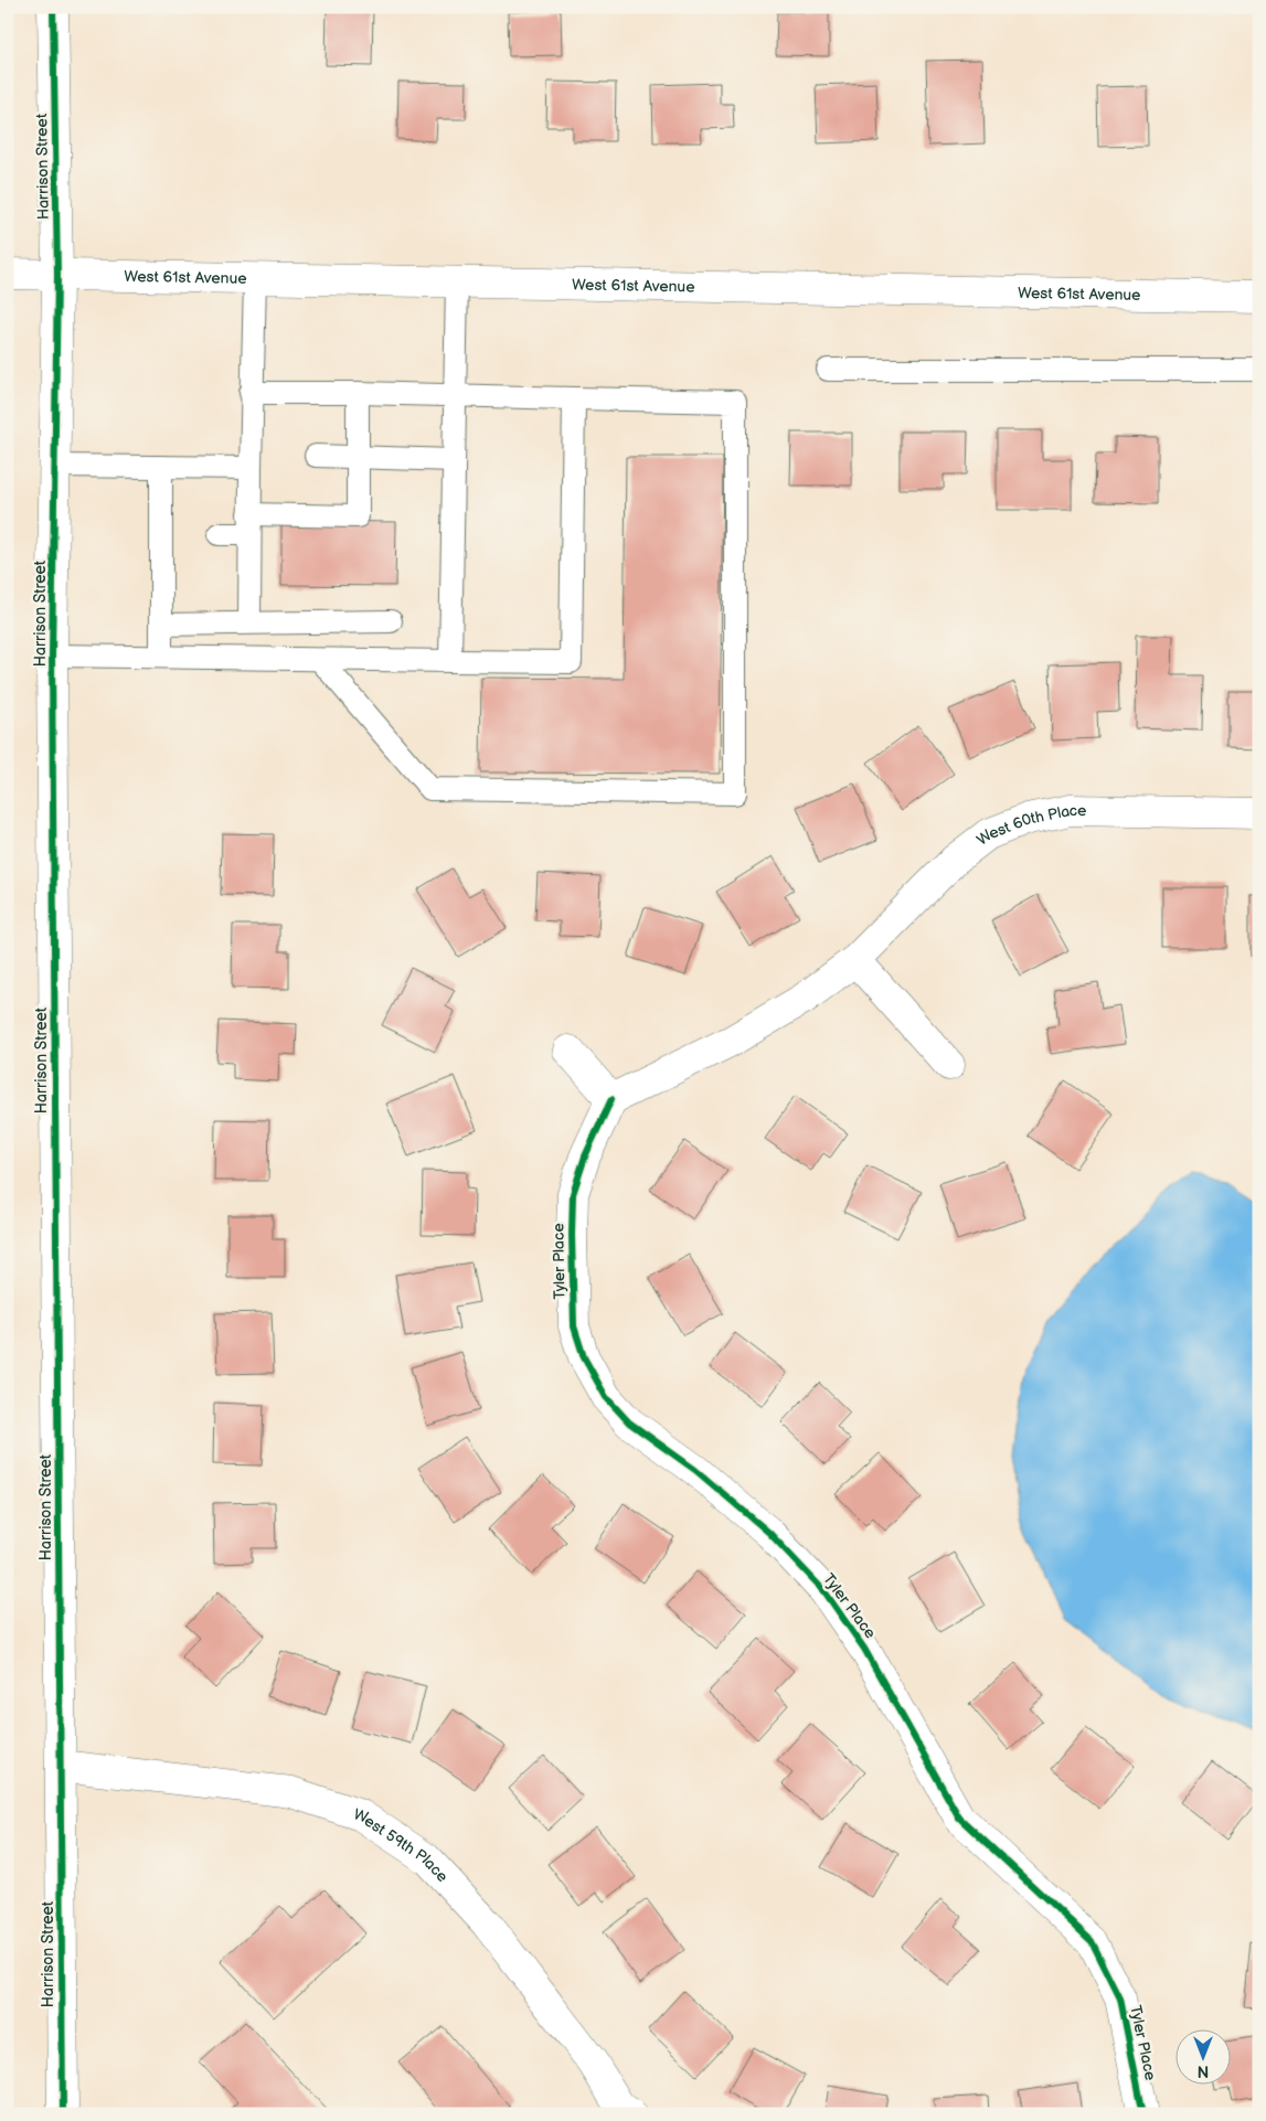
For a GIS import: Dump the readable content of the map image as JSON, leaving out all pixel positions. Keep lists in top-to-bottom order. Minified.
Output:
{"streets":{"street":["Harrison Street","West 61st Avenue","West 60th Place","Tyler Place","West 59th Place"]},"crossings":[["Harrison Street","West 61st Avenue"],["Harrison Street","West 59th Place"],["West 60th Place","Tyler Place"]],"north":"bottom"}
